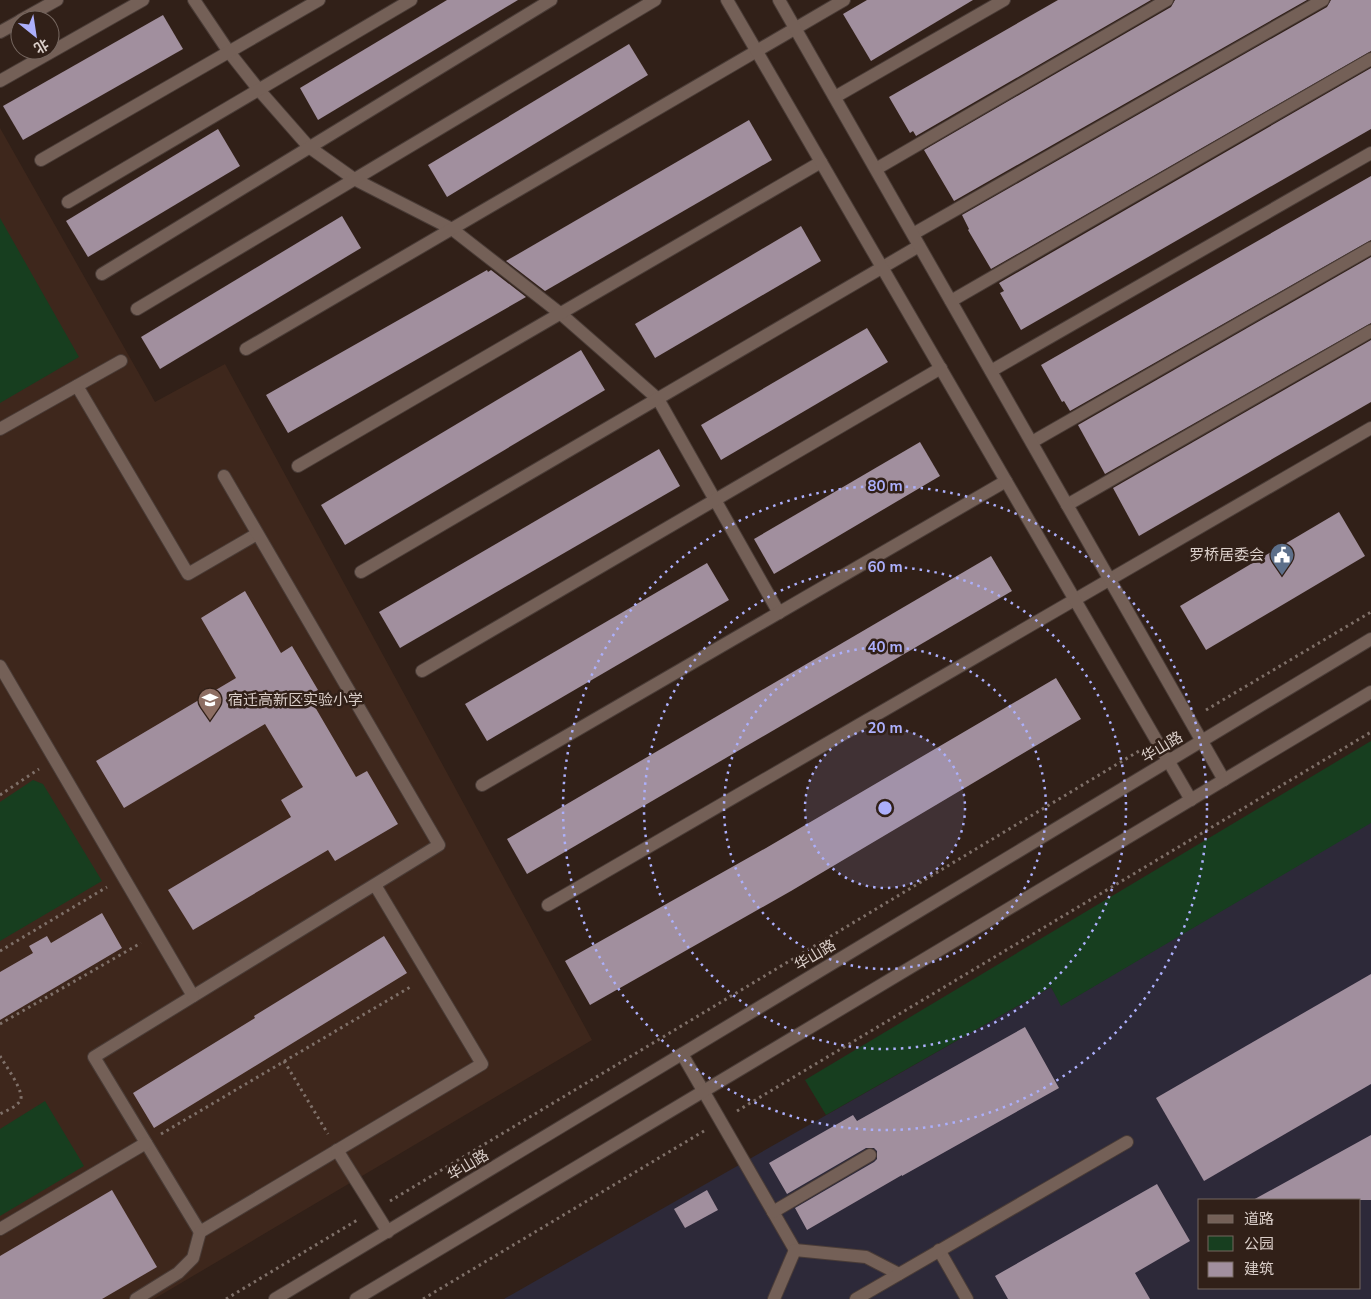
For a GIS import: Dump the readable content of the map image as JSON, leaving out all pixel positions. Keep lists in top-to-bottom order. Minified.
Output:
{"streets":{"street":["华山路"]},"places":{"public building":["罗桥居委会"],"school or university":["宿迁高新区实验小学"]},"legend":["道路","公园","建筑"],"north":"bottom right","rings":["80 m","60 m","40 m","20 m"]}
